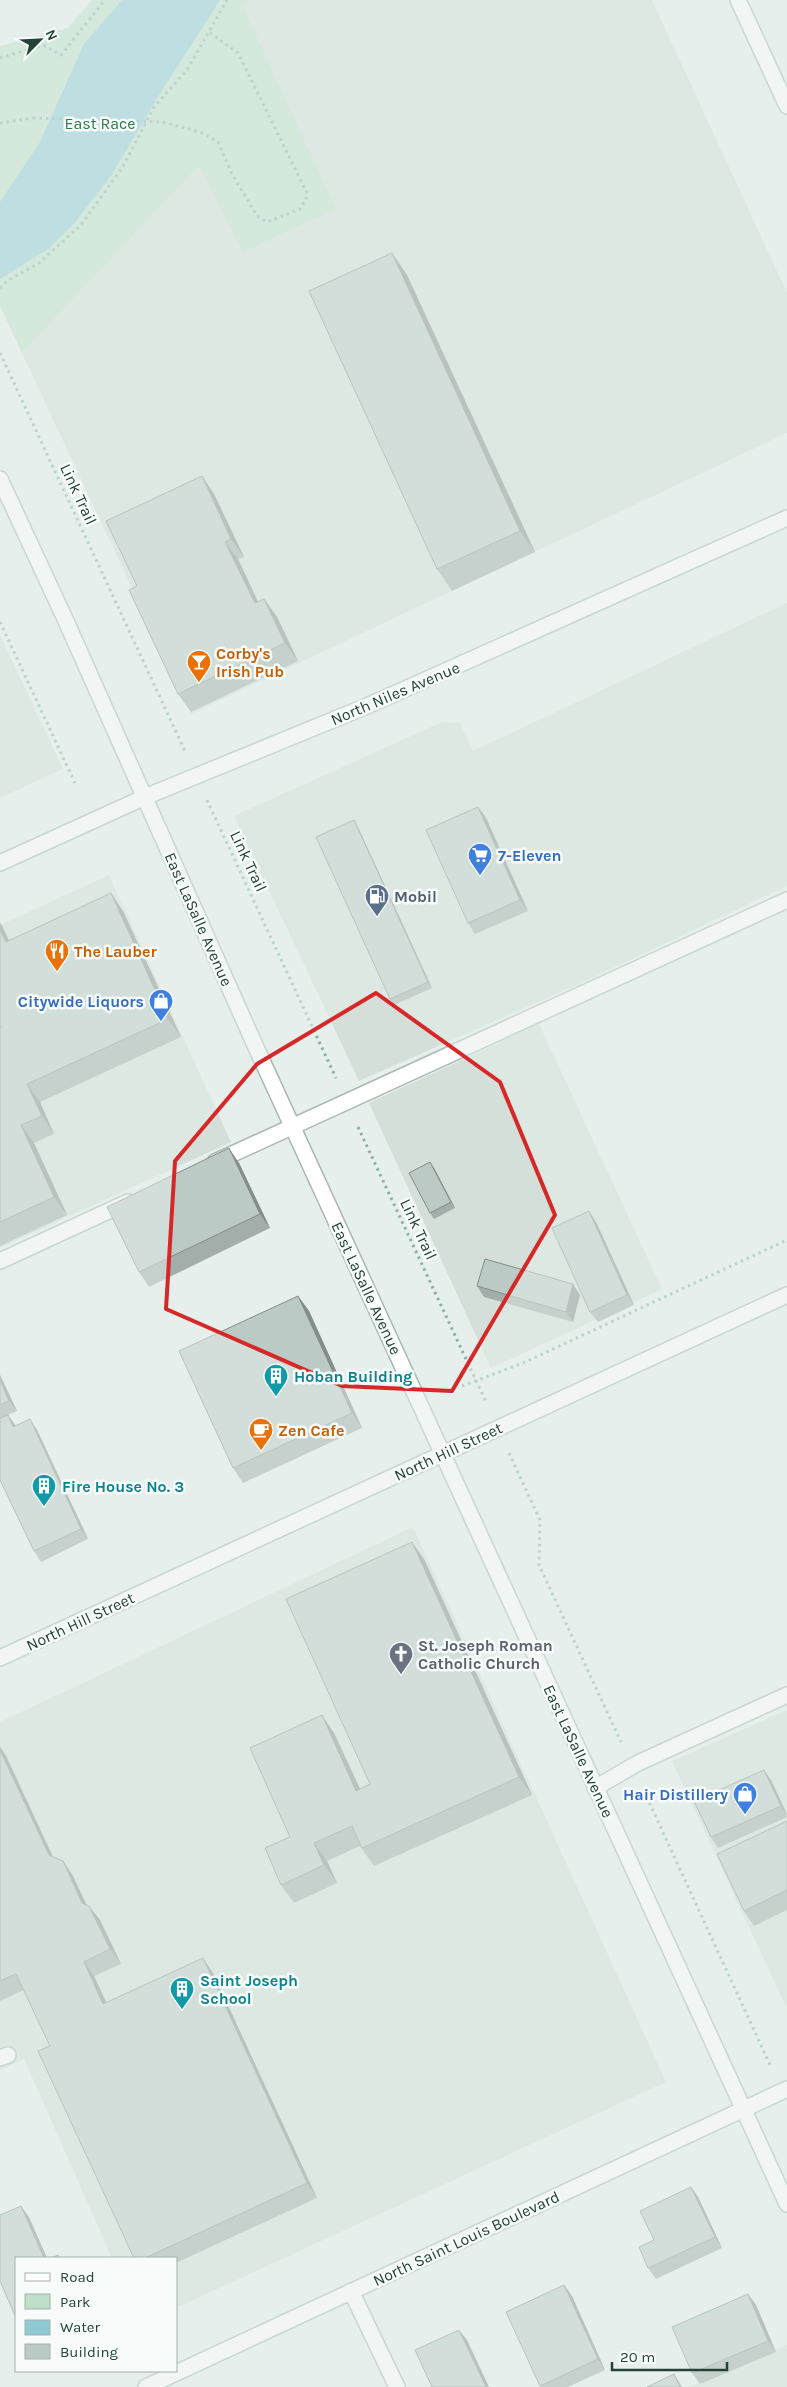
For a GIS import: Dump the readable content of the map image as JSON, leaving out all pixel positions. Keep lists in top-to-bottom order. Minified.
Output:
{"streets":{"street":["North Niles Avenue","East LaSalle Avenue","North Hill Street","North Saint Louis Boulevard"],"path":["Link Trail"]},"crossings":[["Link Trail","North Niles Avenue"],["North Niles Avenue","East LaSalle Avenue"],["East LaSalle Avenue","North Hill Street"],["East LaSalle Avenue","North Saint Louis Boulevard"]],"parks":["East Race"],"places":{"bar":["Corby's Irish Pub"],"supermarket":["7-Eleven"],"fuel station":["Mobil"],"restaurant":["The Lauber"],"shop":["Citywide Liquors","Hair Distillery"],"building":["Hoban Building","Fire House No. 3","Saint Joseph School"],"cafe":["Zen Cafe"],"church":["St. Joseph Roman Catholic Church"]},"legend":["Road","Park","Water","Building"],"scale_bar":"20 m","north":"top right"}
